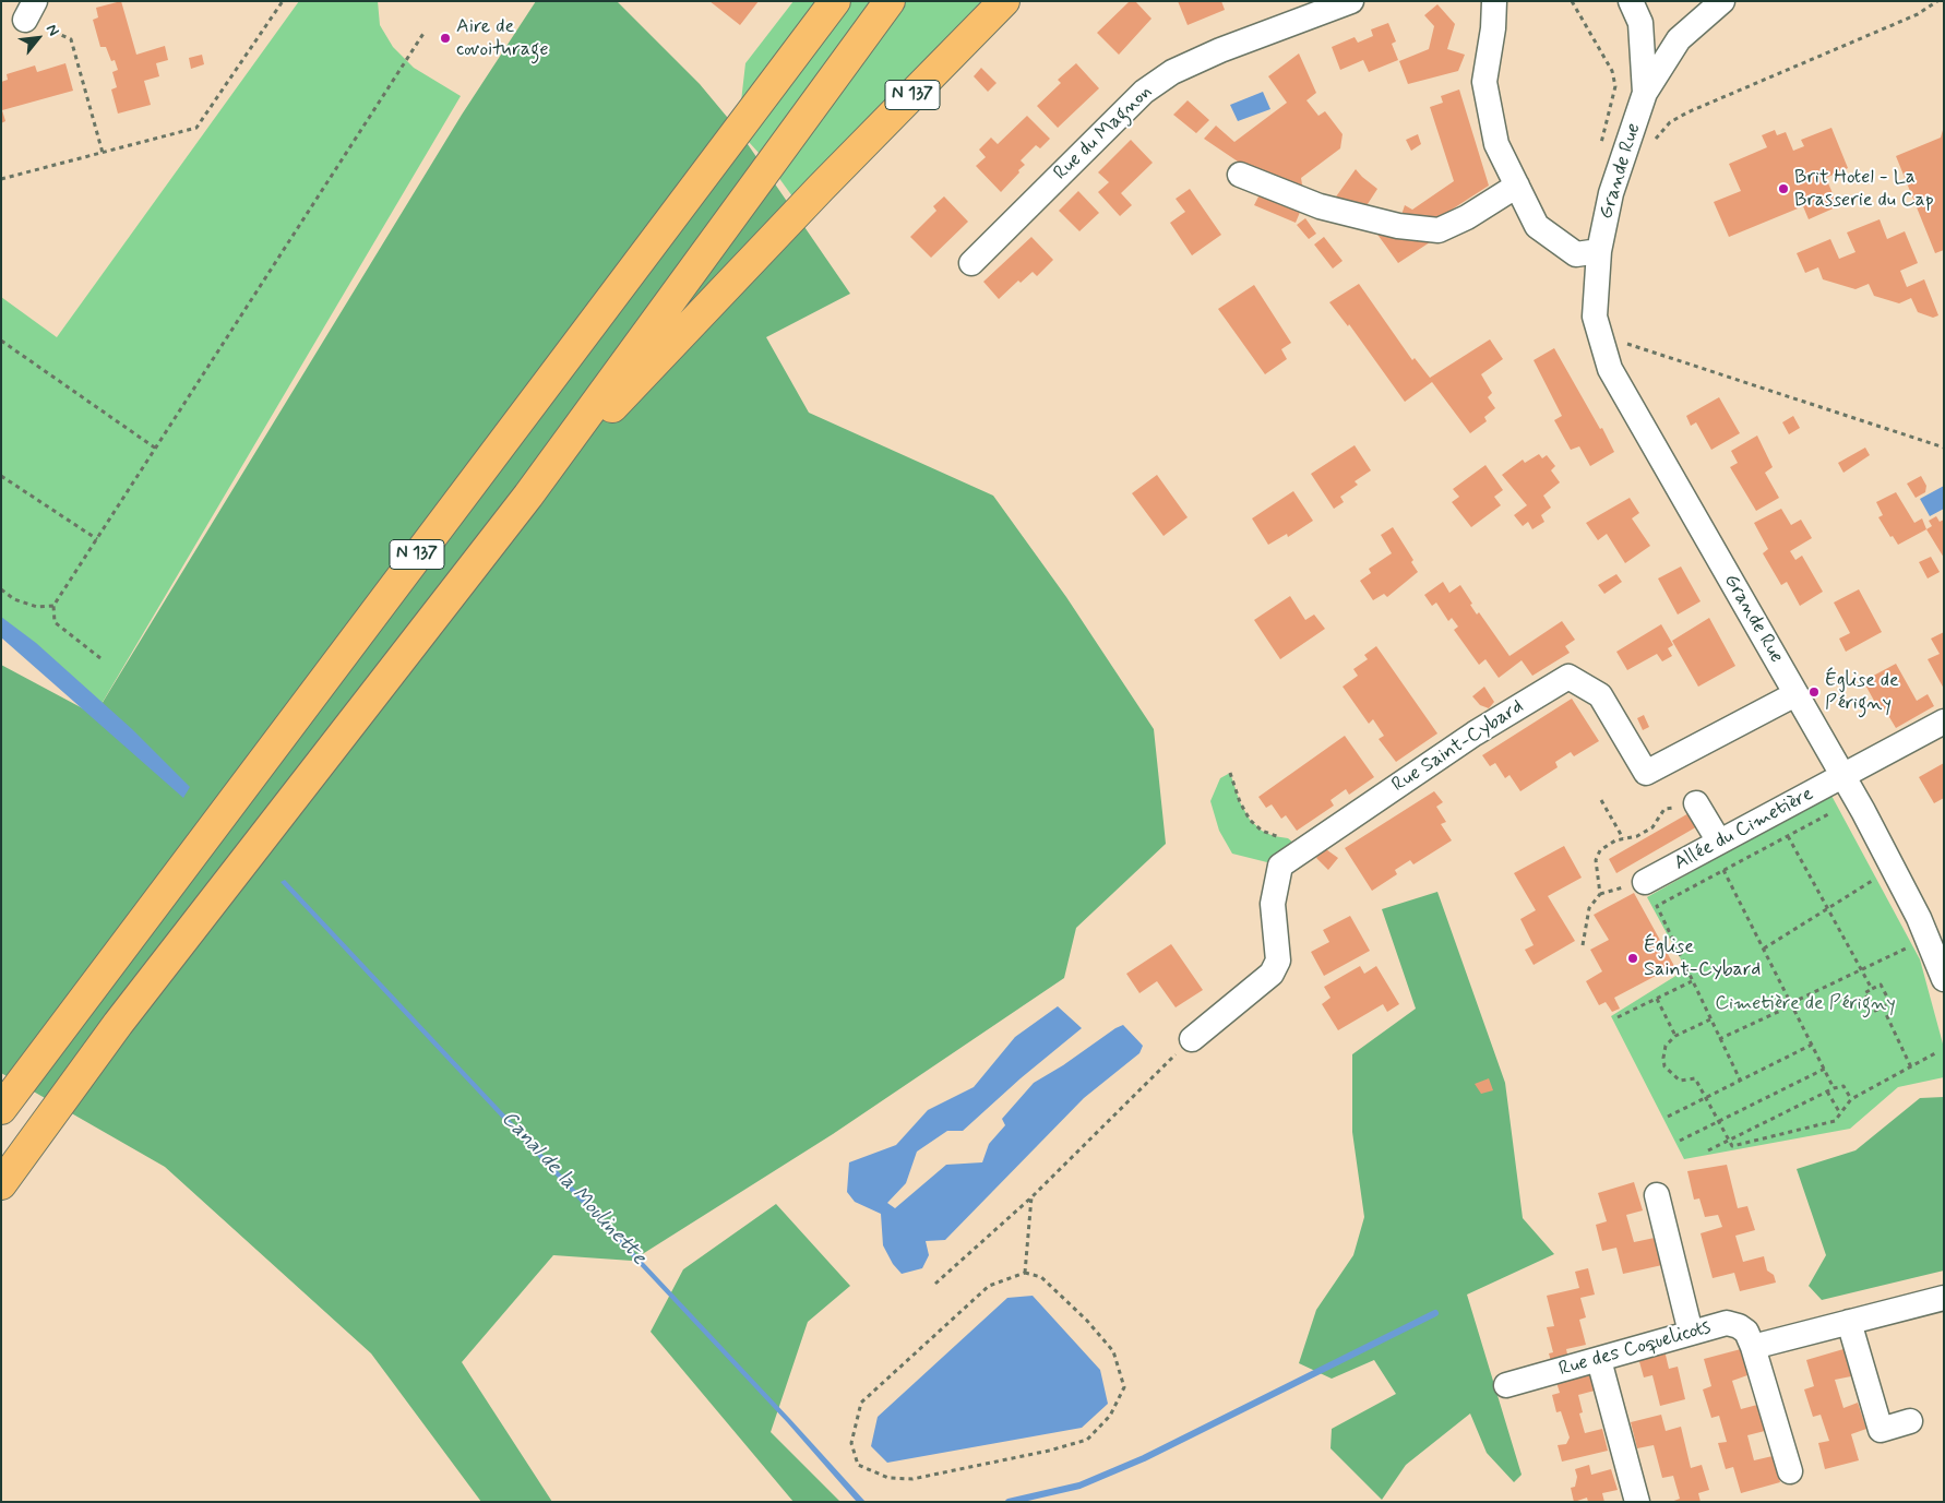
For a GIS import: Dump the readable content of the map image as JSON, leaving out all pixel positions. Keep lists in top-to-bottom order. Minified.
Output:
{"streets":{"highway":["N 137"],"street":["Rue du Magnon","Grande Rue","Rue Saint-Cybard","Allée du Cimetière","Rue des Coquelicots"]},"crossings":[["Grande Rue","Rue Saint-Cybard"],["Grande Rue","Allée du Cimetière"]],"water":["Canal de la Moulinette"],"parks":["Cimetière de Périgny"],"places":["Aire de covoiturage","Brit Hotel - La Brasserie du Cap","Église de Périgny","Église Saint-Cybard"],"north":"top right"}
